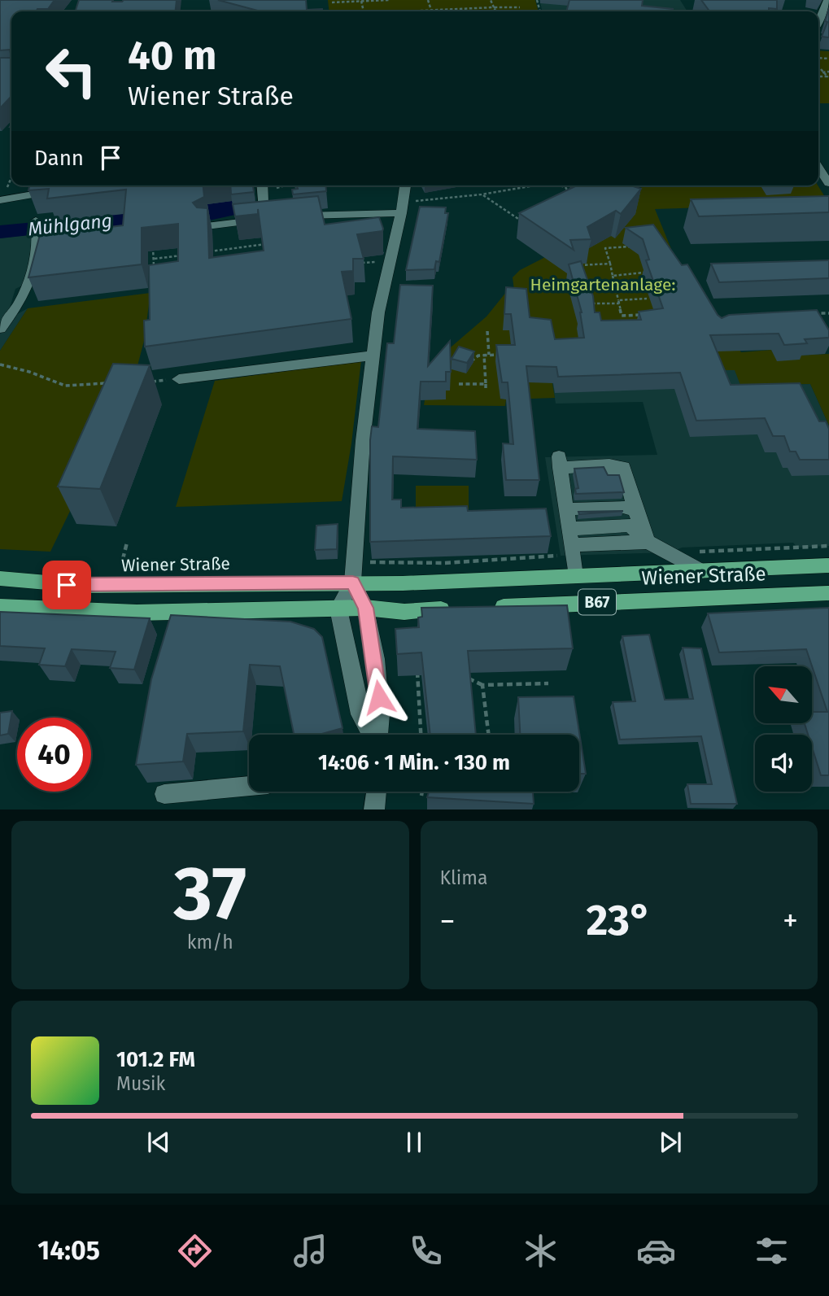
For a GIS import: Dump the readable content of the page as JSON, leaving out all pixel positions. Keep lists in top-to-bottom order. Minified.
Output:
{"streets":{"main road":["Wiener Straße","B67"]},"water":["Mühlgang"],"parks":["Heimgartenanlage:"],"north":"top left","page":{"turn":["40 m","Wiener Straße"],"then":"Dann","limit":"40","trip":"14:06 · 1 Min. · 130 m","tile":[["37","km/h"],"Klima"],"heat":["−","23°","+"],"song":["101.2 FM","Musik"],"tabs":"14:05"}}
